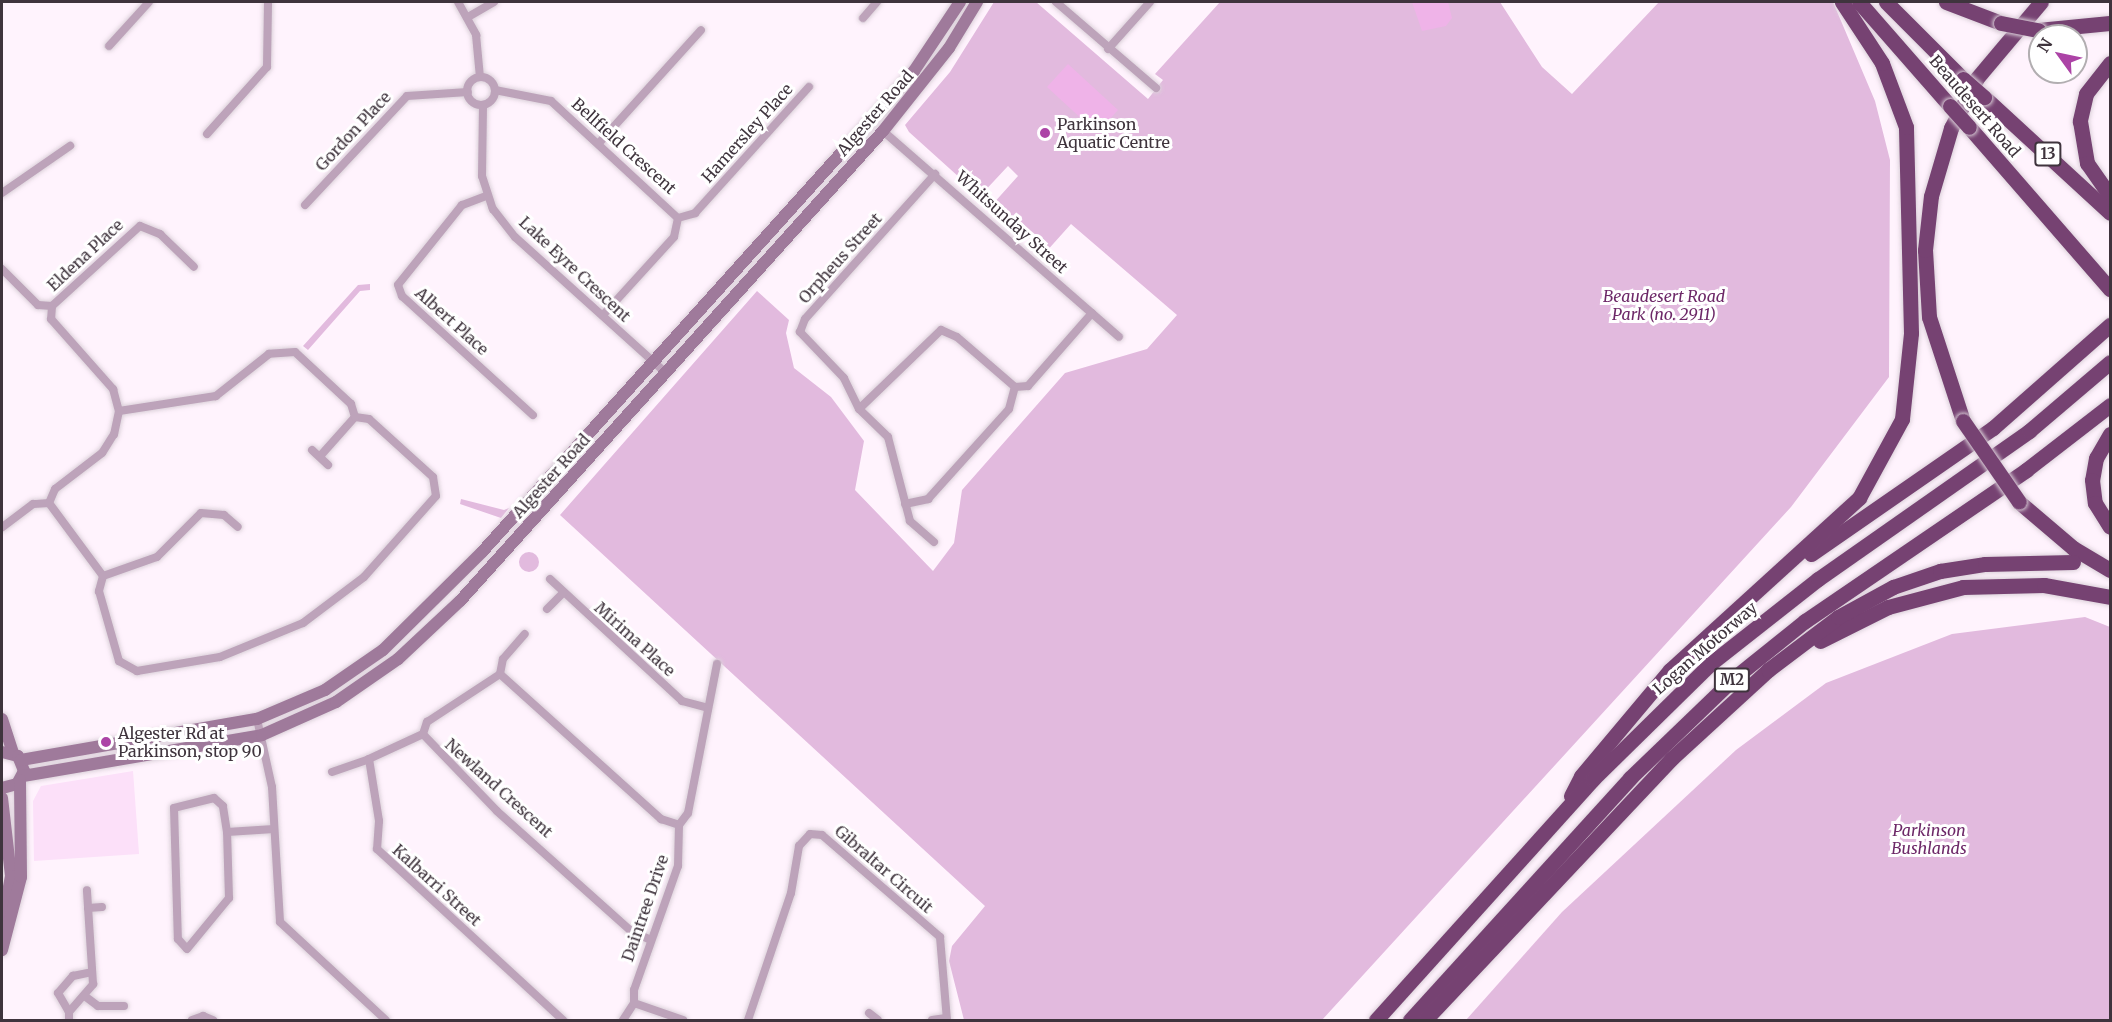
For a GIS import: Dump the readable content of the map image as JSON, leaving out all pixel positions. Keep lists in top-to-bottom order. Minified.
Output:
{"streets":{"highway":["Beaudesert Road","13","Logan Motorway","M2"],"main road":["Algester Road"],"street":["Gordon Place","Hamersley Place","Bellfield Crescent","Whitsunday Street","Eldena Place","Orpheus Street","Lake Eyre Crescent","Albert Place","Mirima Place","Newland Crescent","Gibraltar Circuit","Kalbarri Street","Daintree Drive"]},"crossings":[["Algester Road","Whitsunday Street"],["Algester Road","Lake Eyre Crescent"],["Hamersley Place","Bellfield Crescent"],["Bellfield Crescent","Lake Eyre Crescent"],["Whitsunday Street","Orpheus Street"],["Lake Eyre Crescent","Albert Place"],["Mirima Place","Daintree Drive"],["Newland Crescent","Daintree Drive"]],"parks":["Beaudesert Road Park (no. 2911)","Parkinson Bushlands"],"places":["Parkinson Aquatic Centre","Algester Rd at Parkinson, stop 90"],"north":"top left"}
